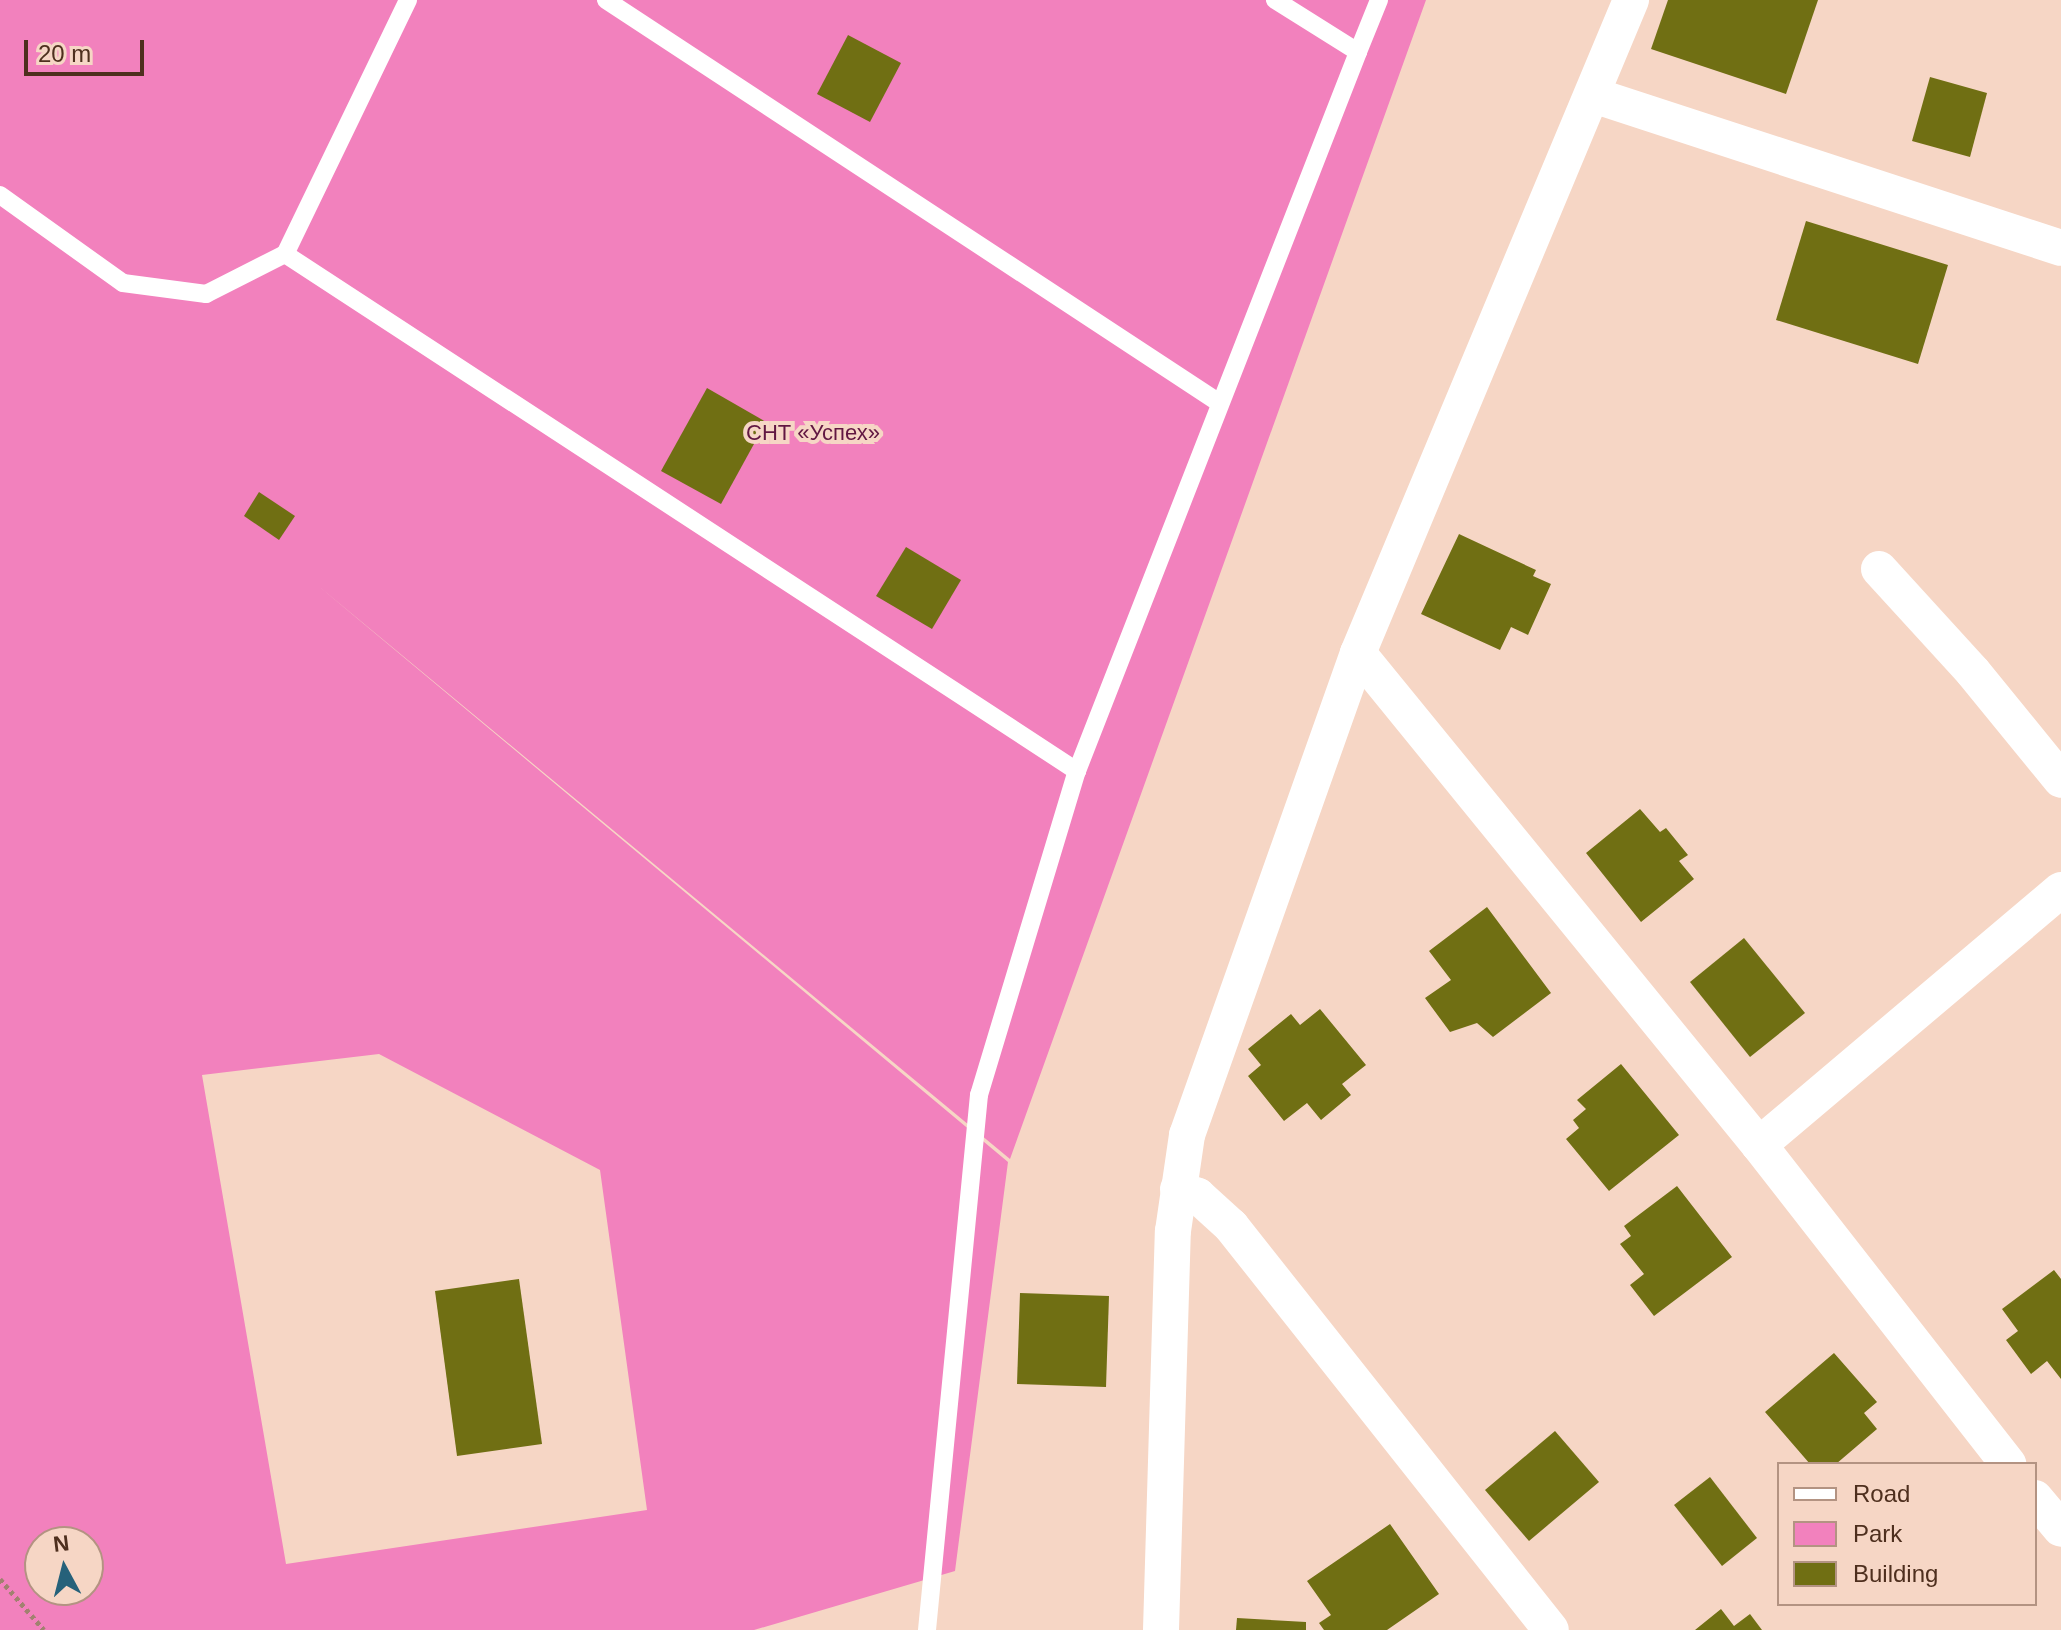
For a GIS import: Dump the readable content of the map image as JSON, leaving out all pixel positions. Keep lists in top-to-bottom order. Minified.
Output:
{"parks":["СНТ «Успех»"],"legend":["Road","Park","Building"],"scale_bar":"20 m","north":"top"}
